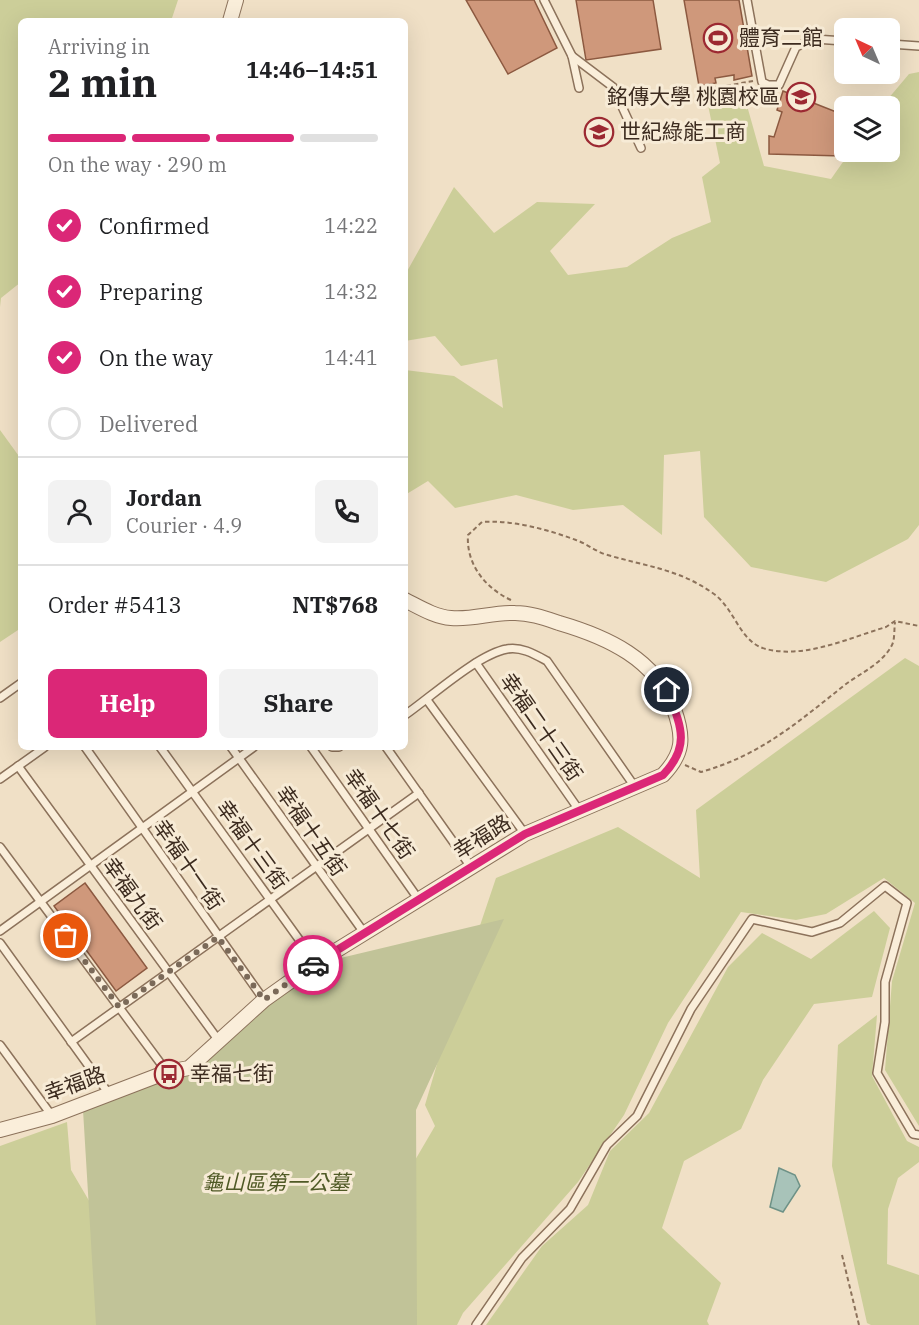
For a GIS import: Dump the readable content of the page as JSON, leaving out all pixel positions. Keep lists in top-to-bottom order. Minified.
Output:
{"streets":{"street":["幸福路"],"lane":["幸福二十三街","幸福十七街","幸福十五街","幸福十三街","幸福十一街","幸福九街"]},"crossings":[["幸福二十三街","幸福路"],["幸福十七街","幸福路"],["幸福十五街","幸福路"],["幸福路","幸福十三街"],["幸福路","幸福十一街"],["幸福路","幸福九街"]],"parks":["龜山區第一公墓"],"places":{"sports":["體育二館"],"school or university":["銘傳大學 桃園校區","世紀綠能工商"],"bus stop":["幸福七街"]},"north":"top left","page":{"heading":["2 min","Arriving in","14:46–14:51"],"panel":["Jordan","Courier · 4.9","Order #5413","NT$768"],"bar":"On the way · 290 m","list":[["Confirmed","14:22"],["Preparing","14:32"],["On the way","14:41"],"Delivered"],"buttons":["Help","Share"]}}
